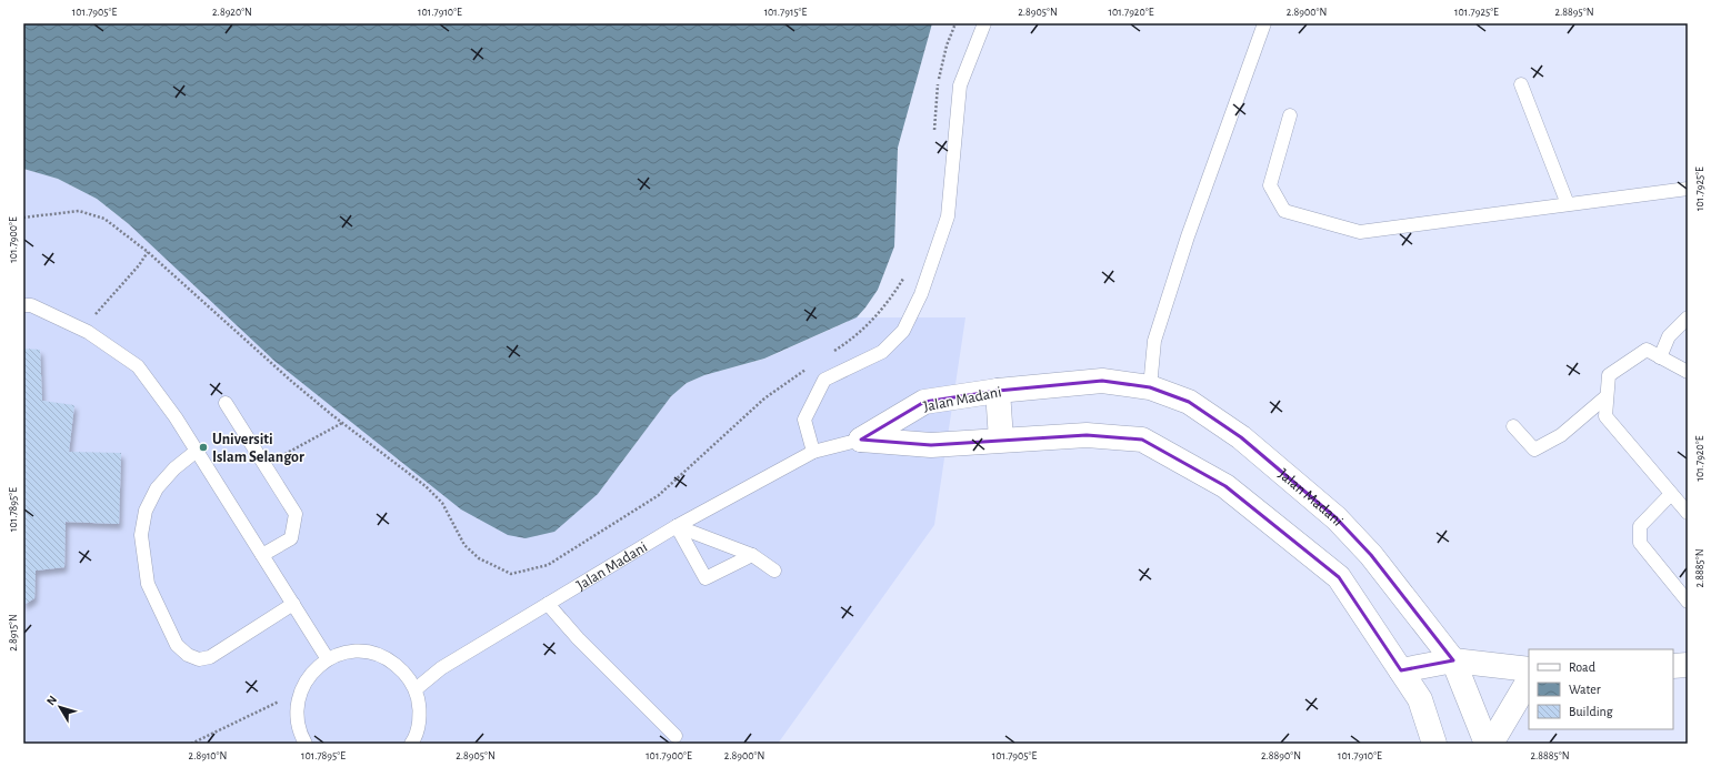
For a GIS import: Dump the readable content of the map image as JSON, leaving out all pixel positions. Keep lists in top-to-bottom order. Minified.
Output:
{"streets":{"street":["Jalan Madani"]},"places":["Universiti Islam Selangor"],"legend":["Road","Water","Building"],"north":"top left","coordinates":["101.7905°E","2.8920°N","101.7910°E","101.7915°E","2.8905°N","101.7920°E","2.8900°N","101.7925°E","2.8895°N","101.7900°E","101.7895°E","2.8885°N","2.8915°N","2.8910°N","2.8890°N"]}
